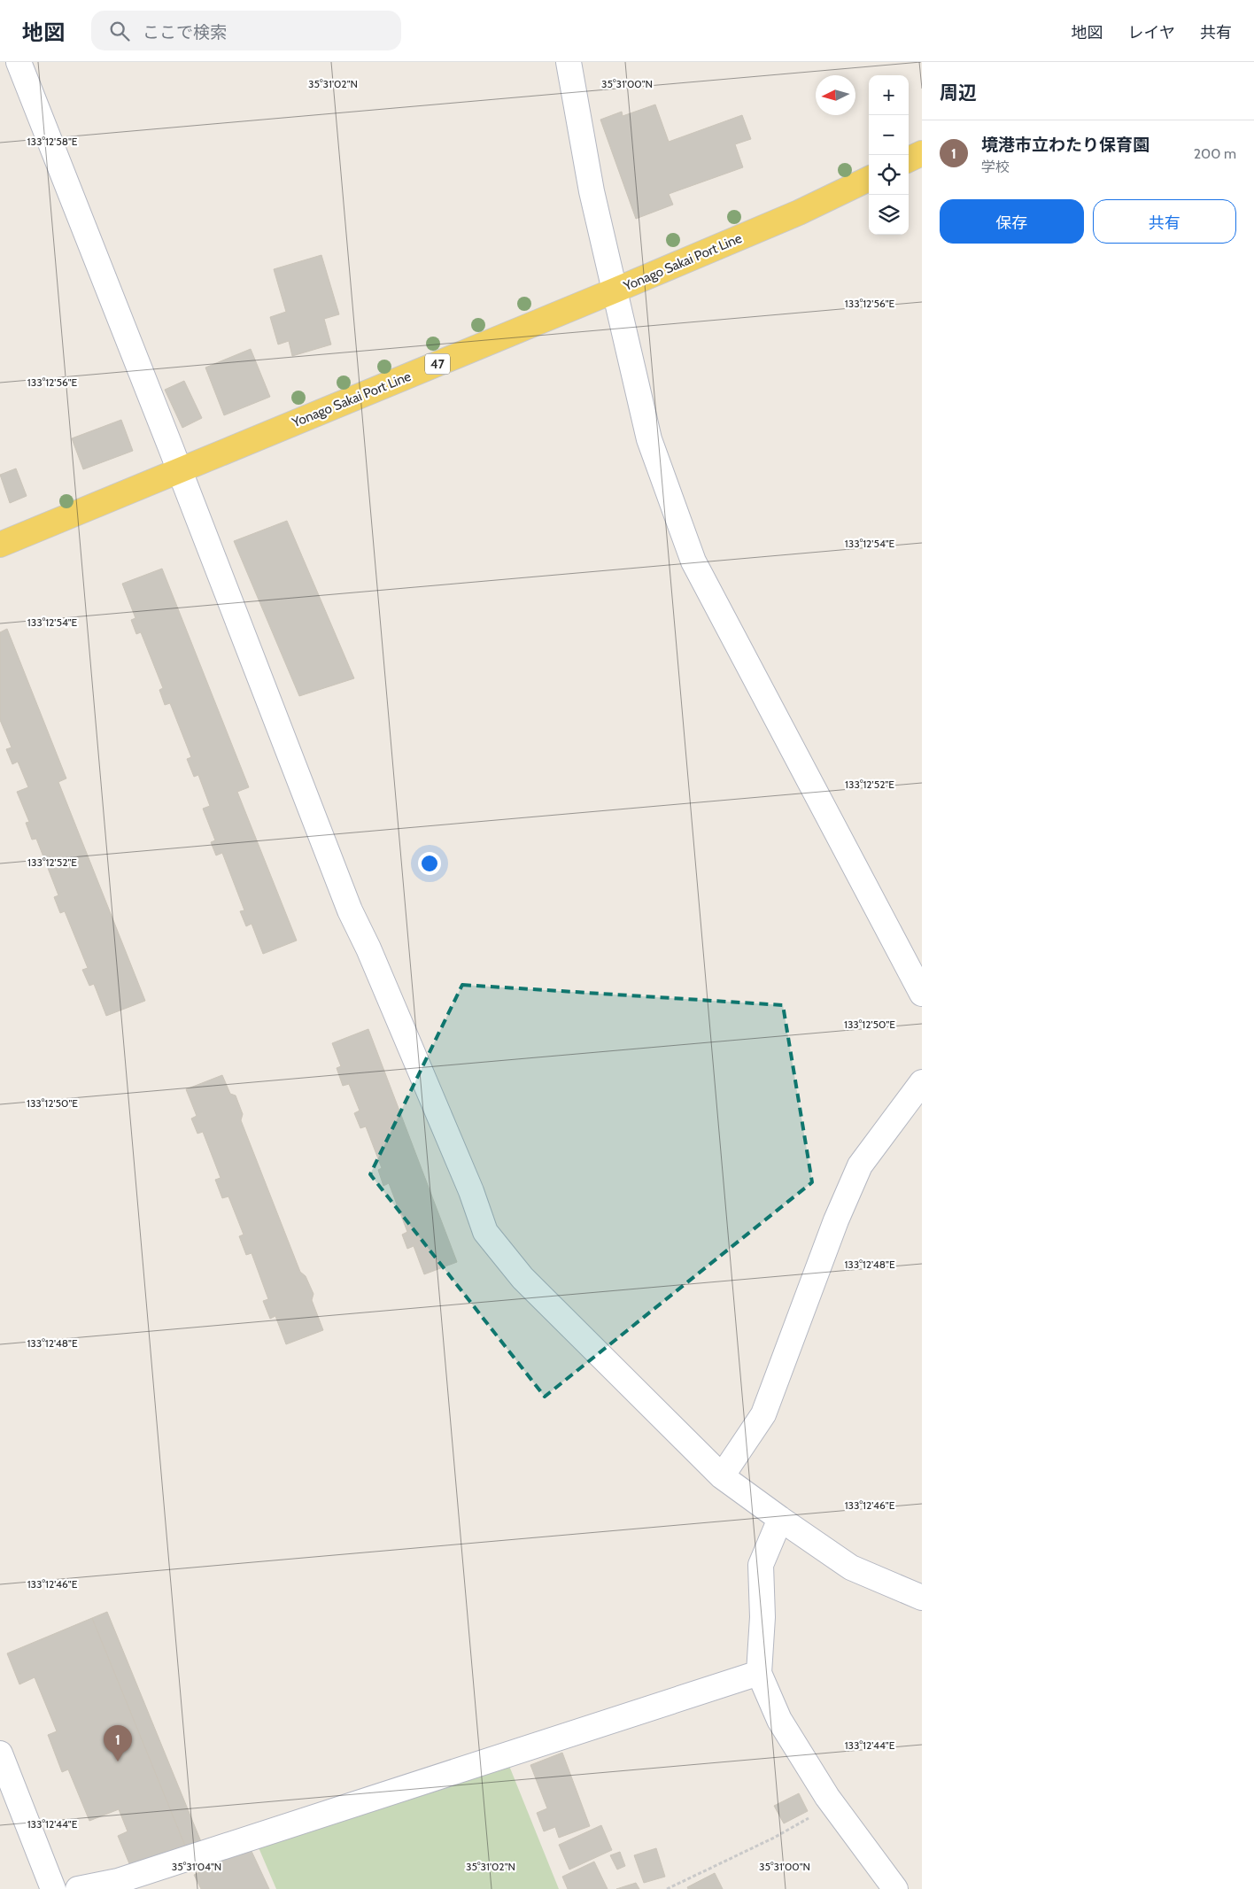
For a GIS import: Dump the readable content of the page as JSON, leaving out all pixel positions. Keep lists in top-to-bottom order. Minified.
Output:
{"streets":{"main road":["Yonago Sakai Port Line","47"]},"north":"left","page":{"header":"地図","search":"ここで検索","nav":["地図","レイヤ","共有"],"heading":"周辺","map_buttons":["+","−"],"list":[{"mark":"1","name":"境港市立わたり保育園","note":"学校","value":"200 m"}],"buttons":["保存","共有"],"pins":"1"},"coordinates":["35°31'02\"N","35°31'00\"N","133°12'58\"E","133°12'56\"E","133°12'54\"E","133°12'52\"E","133°12'50\"E","133°12'48\"E","133°12'46\"E","133°12'44\"E","35°31'04\"N"]}
